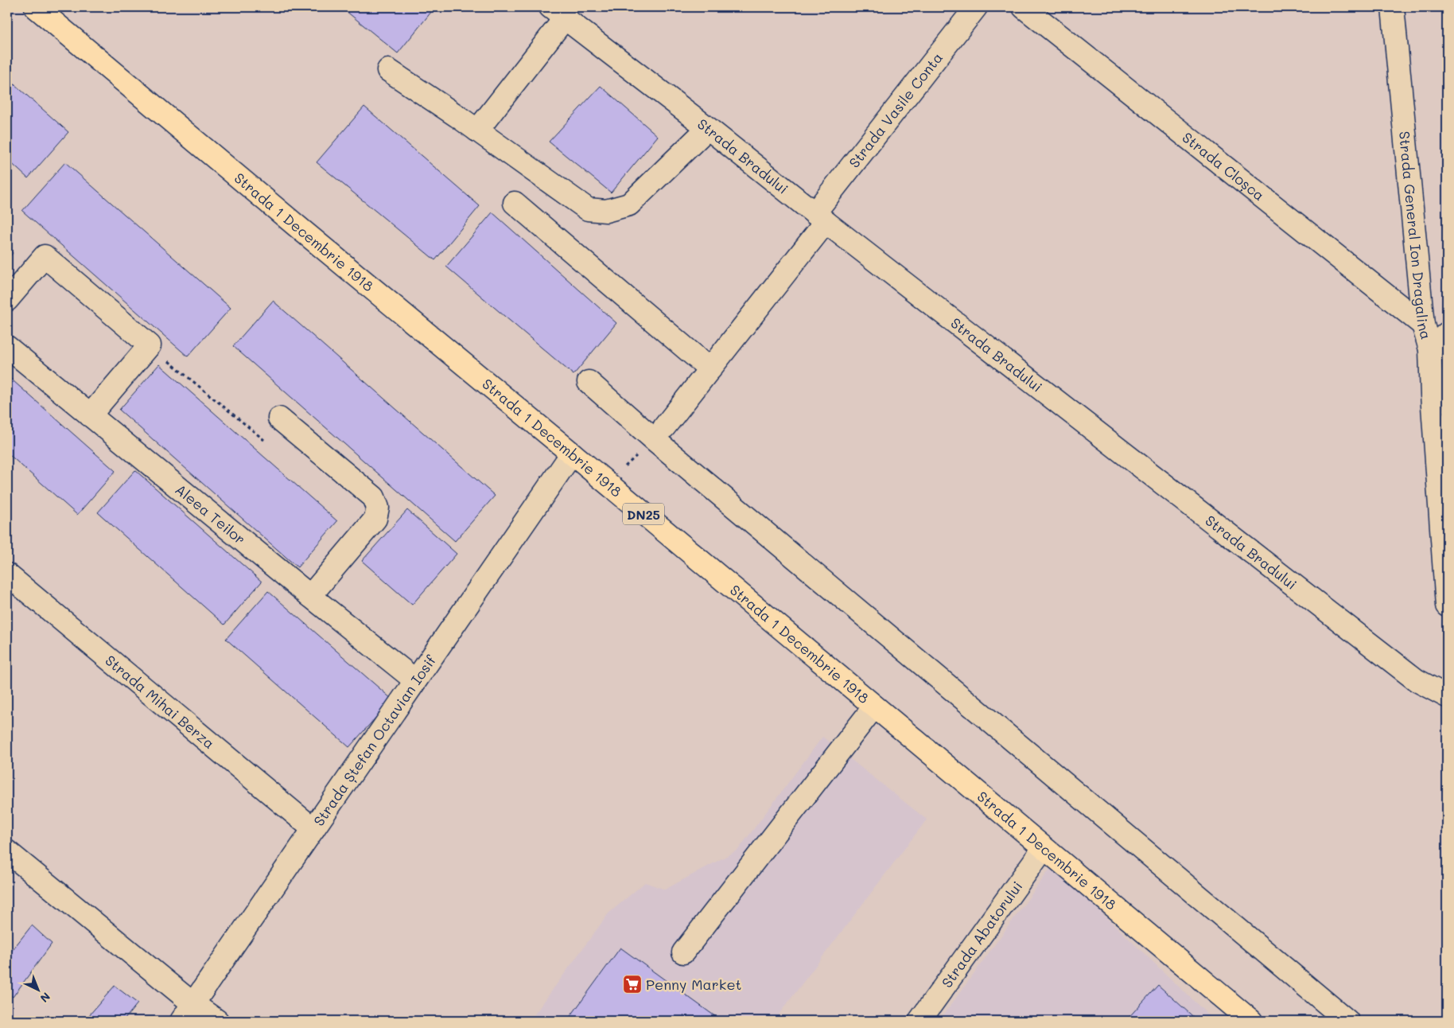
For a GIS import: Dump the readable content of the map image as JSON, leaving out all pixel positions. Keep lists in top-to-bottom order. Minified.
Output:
{"streets":{"main road":["Strada 1 Decembrie 1918","DN25"],"street":["Strada Vasile Conta","Strada Bradului","Strada Cloșca","Strada General Ion Dragalina","Aleea Teilor","Strada Mihai Berza","Strada Ștefan Octavian Iosif","Strada Abatorului"]},"crossings":[["Strada Vasile Conta","Strada Bradului"],["Strada Cloșca","Strada General Ion Dragalina"],["Strada 1 Decembrie 1918","Strada Ștefan Octavian Iosif"],["Strada 1 Decembrie 1918","Strada Abatorului"],["Aleea Teilor","Strada Ștefan Octavian Iosif"],["Strada Mihai Berza","Strada Ștefan Octavian Iosif"]],"places":{"supermarket":["Penny Market"]},"north":"bottom right"}
